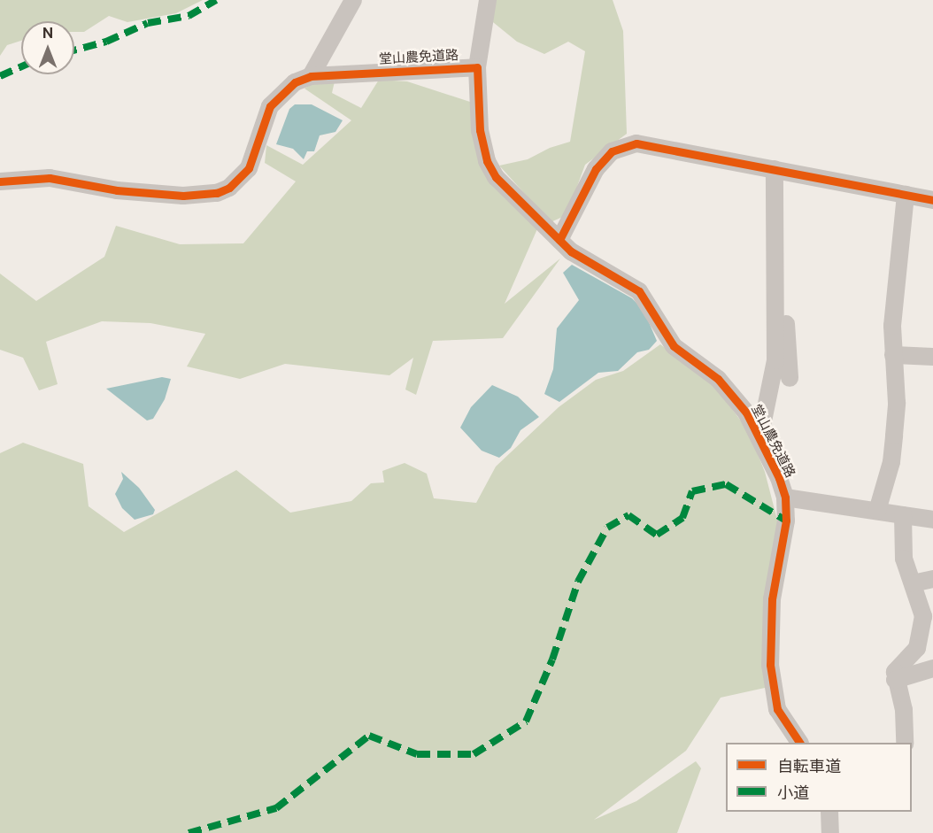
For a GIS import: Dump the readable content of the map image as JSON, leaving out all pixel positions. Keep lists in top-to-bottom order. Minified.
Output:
{"streets":{"street":["堂山農免道路"]},"legend":["自転車道","小道"],"north":"top"}
